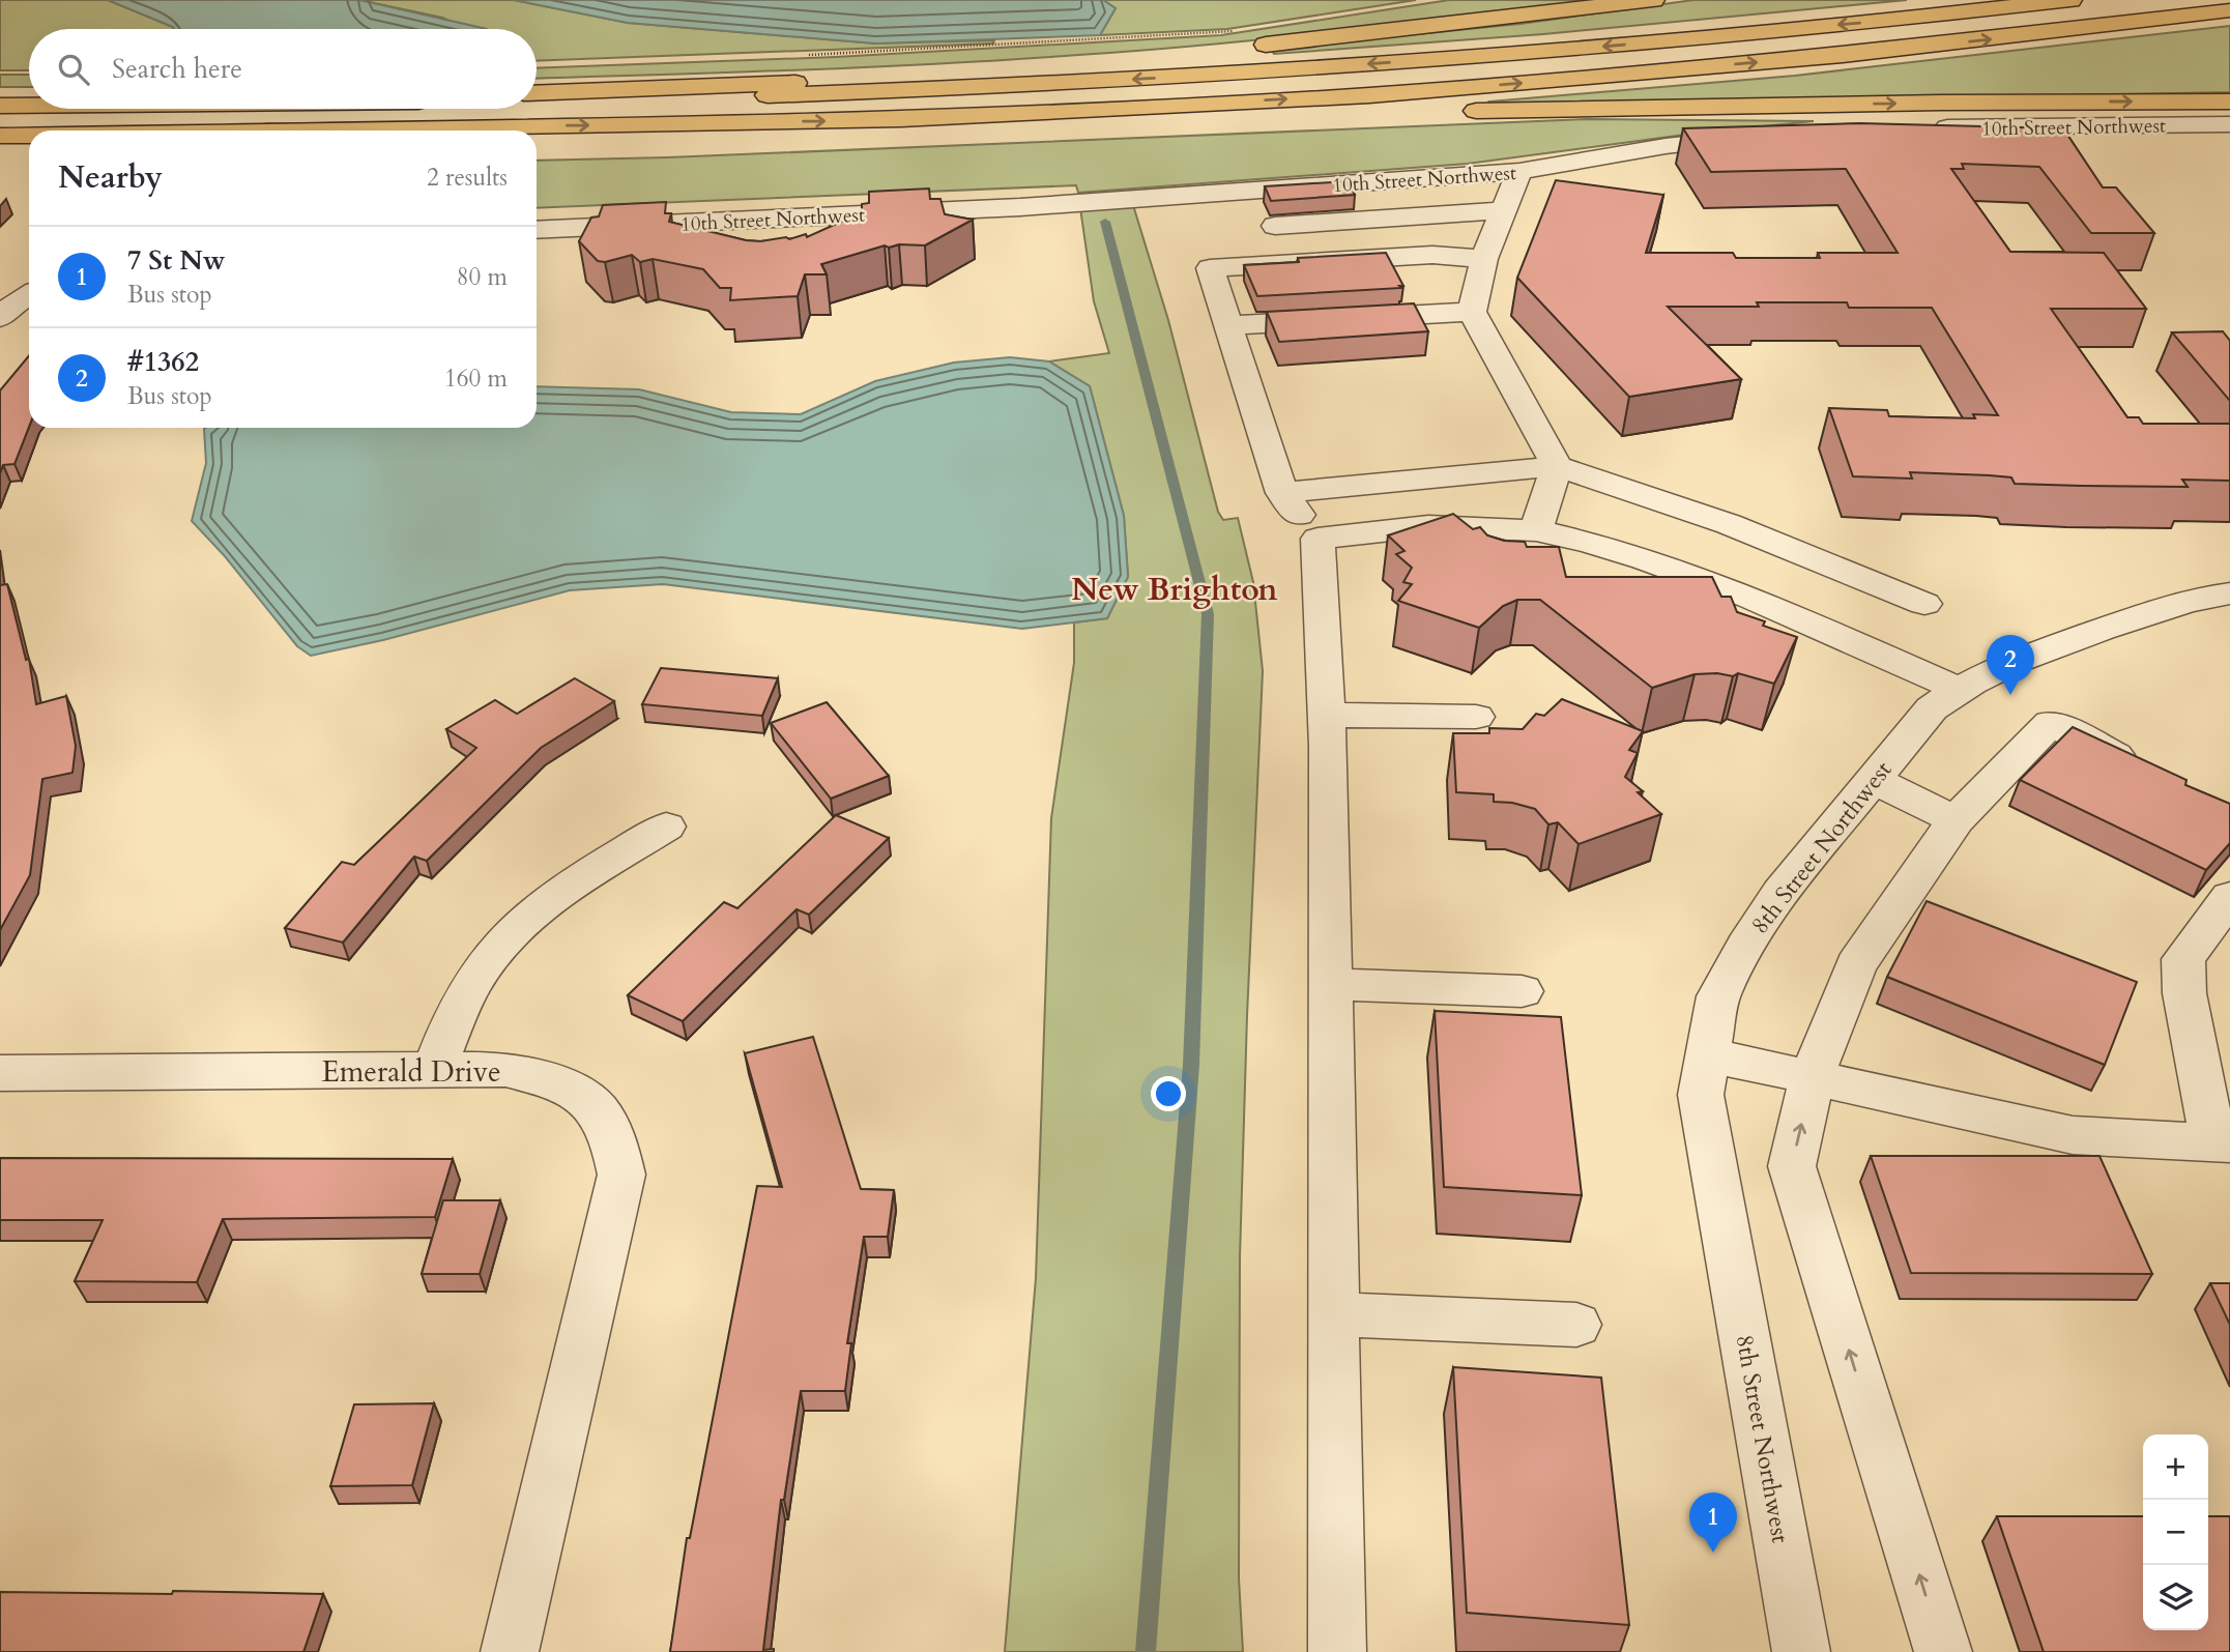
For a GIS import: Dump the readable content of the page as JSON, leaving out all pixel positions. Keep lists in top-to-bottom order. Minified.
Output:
{"streets":{"street":["10th Street Northwest","8th Street Northwest","Emerald Drive"]},"districts":["New Brighton"],"page":{"search":"Search here","heading":["Nearby","2 results"],"list":[{"mark":"1","name":"7 St Nw","note":"Bus stop","value":"80 m"},{"mark":"2","name":"#1362","note":"Bus stop","value":"160 m"}],"pins":["2","1"],"map_buttons":["+","−"]}}
